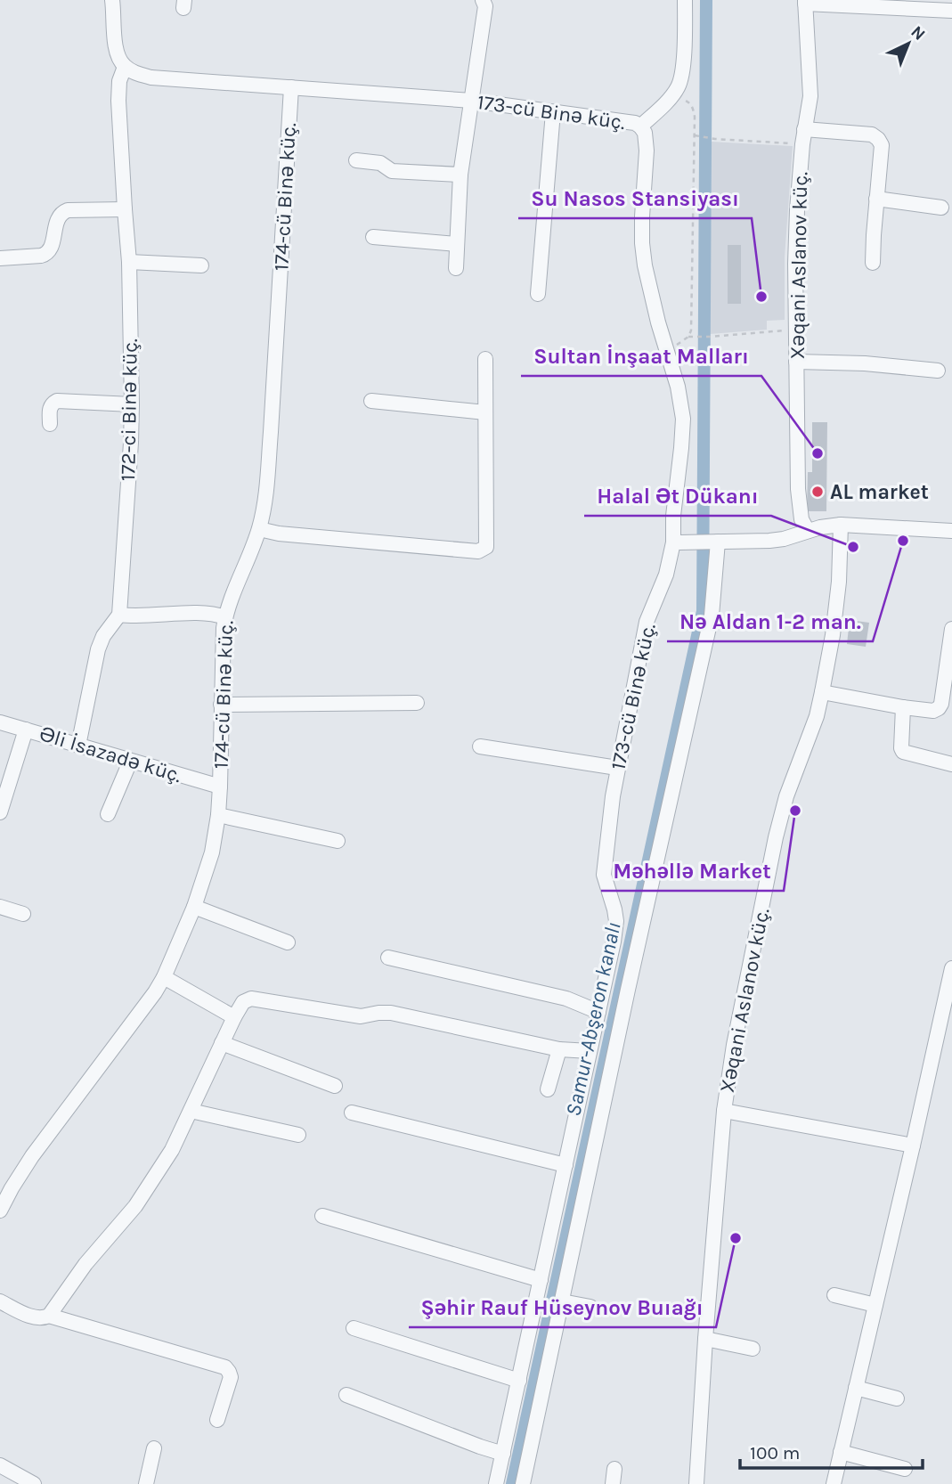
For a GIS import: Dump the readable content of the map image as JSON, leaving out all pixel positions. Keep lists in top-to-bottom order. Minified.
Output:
{"streets":{"street":["173-cü Binə küç.","174-cü Binə küç.","Xəqani Aslanov küç.","172-ci Binə küç.","Əli İsazadə küç."]},"crossings":[["173-cü Binə küç.","174-cü Binə küç."],["173-cü Binə küç.","172-ci Binə küç."],["174-cü Binə küç.","Əli İsazadə küç."],["172-ci Binə küç.","Əli İsazadə küç."]],"water":["Samur-Abşeron kanalı"],"places":["Su Nasos Stansiyası","Sultan İnşaat Malları","AL market","Nə Aldan 1-2 man.","Halal Ət Dükanı","Məhəllə Market","Şəhir Rauf Hüseynov Buıağı"],"scale_bar":"100 m","north":"top right"}
